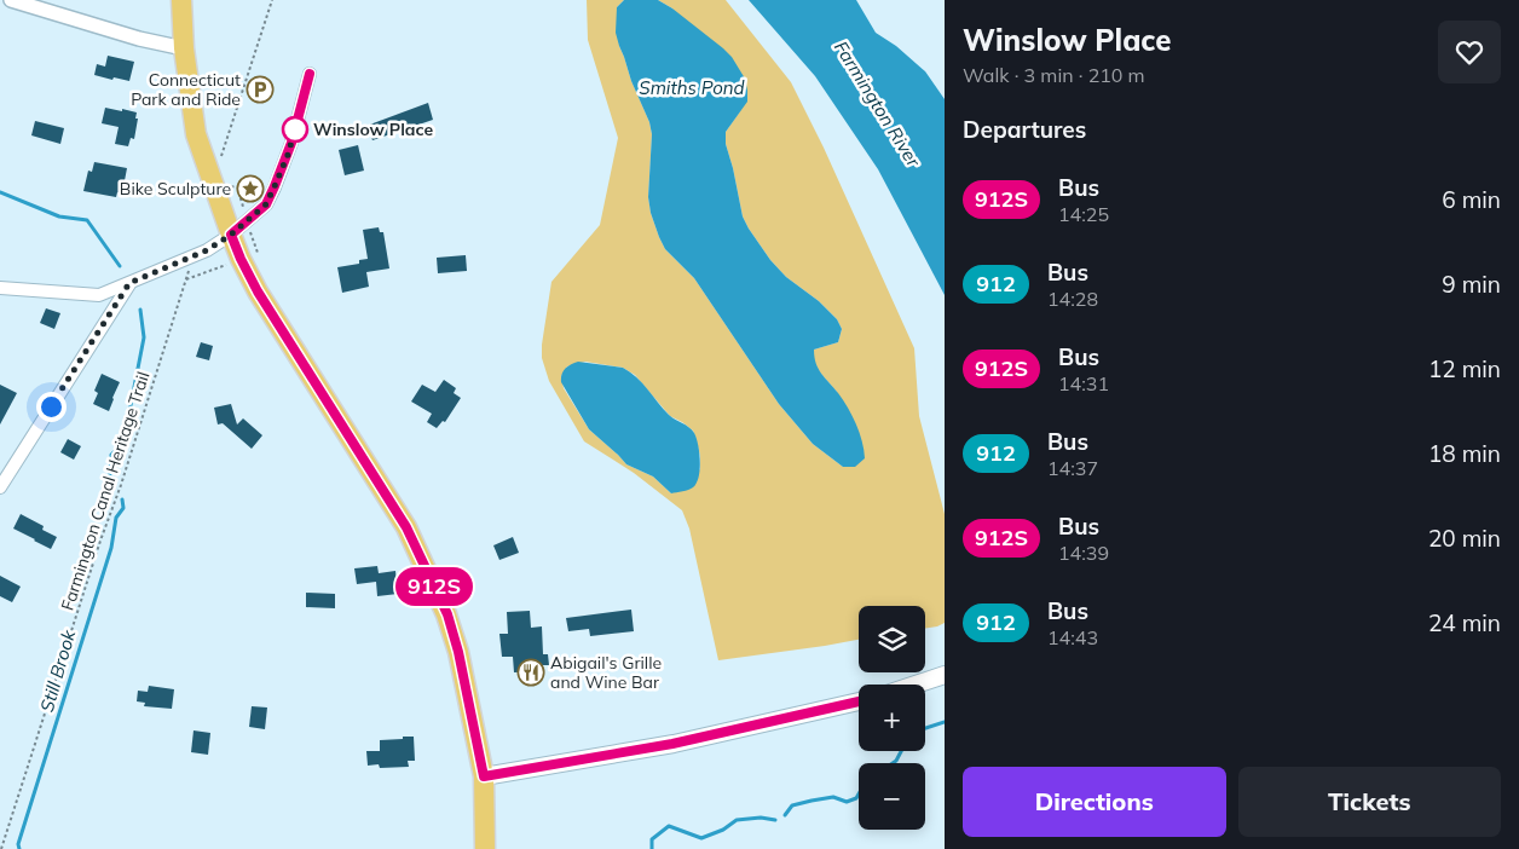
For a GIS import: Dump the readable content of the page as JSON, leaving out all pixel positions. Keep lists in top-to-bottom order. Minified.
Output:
{"streets":{"path":["Farmington Canal Heritage Trail"]},"water":["Smiths Pond","Farmington River","Still Brook"],"places":{"parking":["Connecticut Park and Ride"],"other":["Winslow Place"],"place":["Bike Sculpture"],"restaurant":["Abigail's Grille and Wine Bar"]},"lines":["bus line 912S"],"page":{"on_map":"912S","heading":[["Winslow Place","Walk · 3 min · 210 m"],"Departures"],"list":[{"mark":"912S","name":"Bus","note":"14:25","value":"6 min"},{"mark":"912","name":"Bus","note":"14:28","value":"9 min"},{"mark":"912S","name":"Bus","note":"14:31","value":"12 min"},{"mark":"912","name":"Bus","note":"14:37","value":"18 min"},{"mark":"912S","name":"Bus","note":"14:39","value":"20 min"},{"mark":"912","name":"Bus","note":"14:43","value":"24 min"}],"map_buttons":["+","−"],"buttons":["Directions","Tickets"]}}
